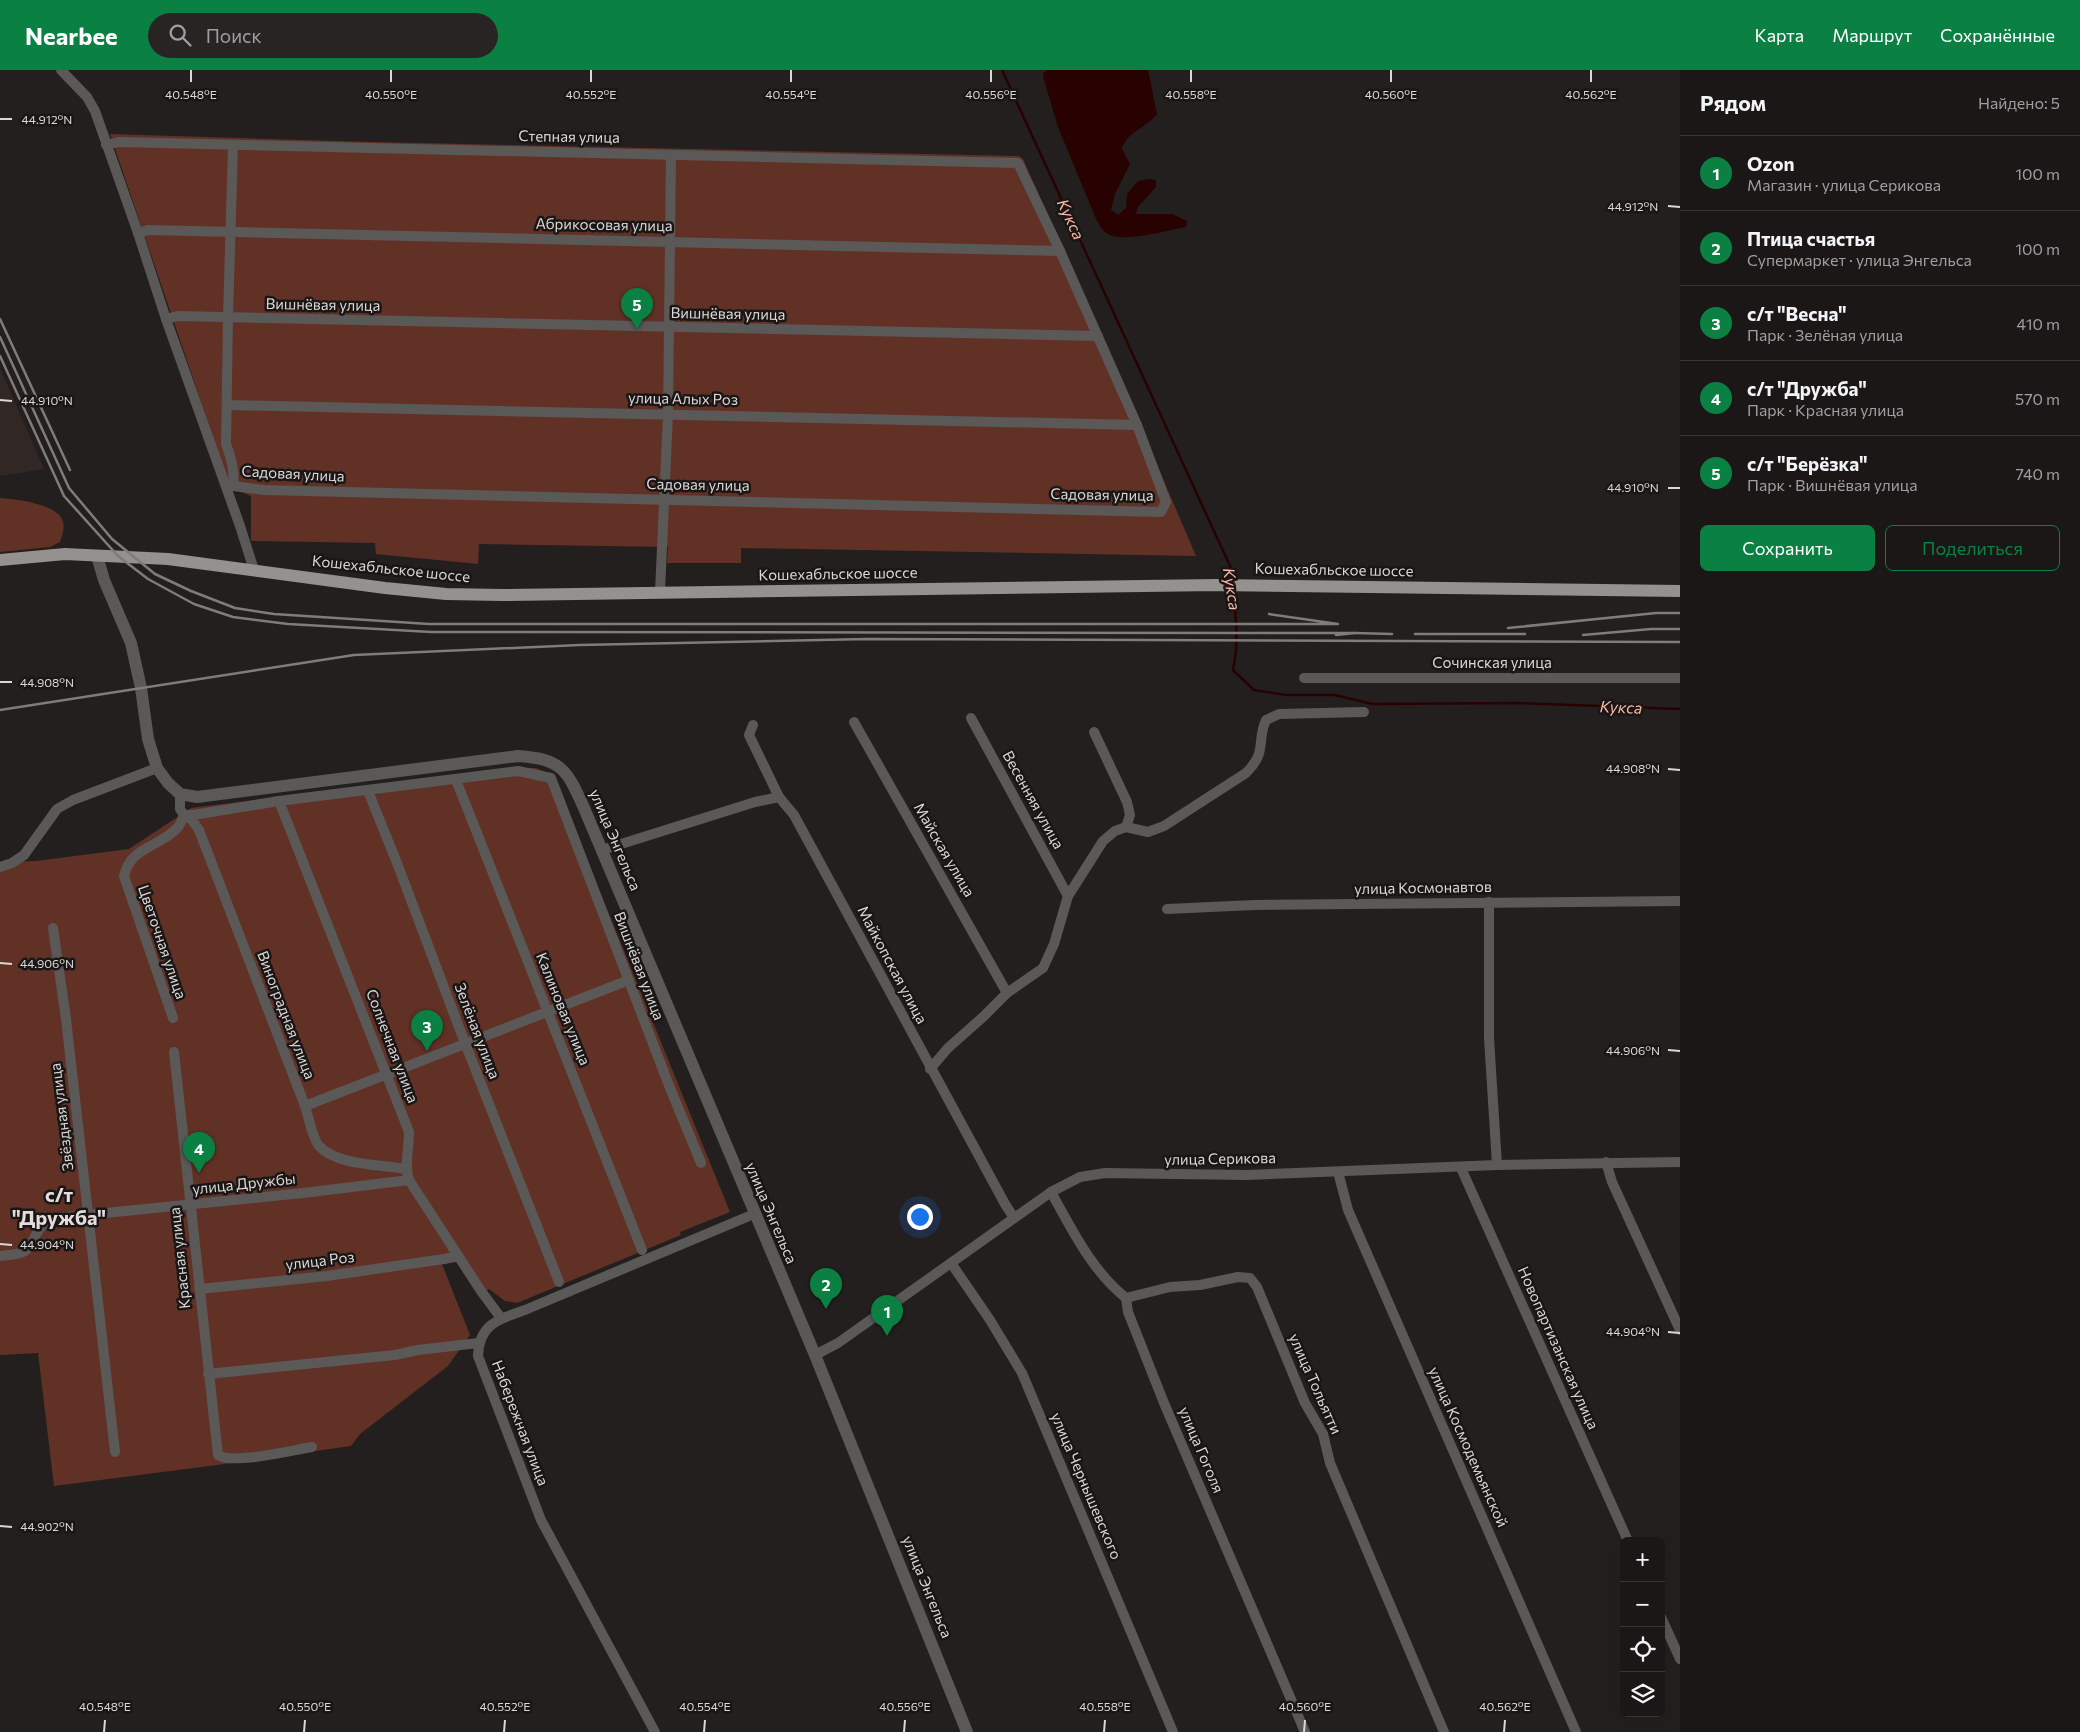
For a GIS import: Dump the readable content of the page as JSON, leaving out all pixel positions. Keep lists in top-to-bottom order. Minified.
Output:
{"streets":{"main road":["Кошехабльское шоссе"],"street":["Степная улица","Абрикосовая улица","Вишнёвая улица","улица Алых Роз","Садовая улица","Сочинская улица","Весенняя улица","улица Энгельса","Майская улица","улица Космонавтов","Цветочная улица","Майкопская улица","Калиновая улица","Виноградная улица","Зелёная улица","Солнечная улица","Звёздная улица","улица Серикова","улица Дружбы","Красная улица","улица Роз","Новопартизанская улица","улица Тольятти","Набережная улица","улица Космодемьянской","улица Гоголя","улица Чернышевского"]},"crossings":[["Степная улица","Абрикосовая улица"],["Вишнёвая улица","Калиновая улица"],["улица Алых Роз","Садовая улица"],["улица Энгельса","улица Серикова"],["Цветочная улица","Виноградная улица"],["Майкопская улица","улица Серикова"],["Виноградная улица","Солнечная улица"],["Солнечная улица","улица Дружбы"],["Солнечная улица","улица Роз"],["Звёздная улица","улица Дружбы"],["улица Серикова","Новопартизанская улица"],["улица Серикова","улица Космодемьянской"],["улица Серикова","улица Чернышевского"],["улица Дружбы","Красная улица"],["Красная улица","улица Роз"],["улица Тольятти","улица Гоголя"]],"districts":["с/т \"Дружба\""],"water":["Кукса"],"page":{"header":"Nearbee","search":"Поиск","nav":["Карта","Маршрут","Сохранённые"],"heading":["Рядом","Найдено: 5"],"list":[{"mark":"1","name":"Ozon","note":"Магазин · улица Серикова","value":"100 m"},{"mark":"2","name":"Птица счастья","note":"Супермаркет · улица Энгельса","value":"100 m"},{"mark":"3","name":"с/т \"Весна\"","note":"Парк · Зелёная улица","value":"410 m"},{"mark":"4","name":"с/т \"Дружба\"","note":"Парк · Красная улица","value":"570 m"},{"mark":"5","name":"с/т \"Берёзка\"","note":"Парк · Вишнёвая улица","value":"740 m"}],"pins":["5","3","4","2","1"],"buttons":["Сохранить","Поделиться"],"map_buttons":["+","−"]},"coordinates":["40.548°E","40.550°E","40.552°E","40.554°E","40.556°E","40.558°E","40.560°E","40.562°E","44.912°N","44.910°N","44.908°N","44.906°N","44.904°N","44.902°N"]}
